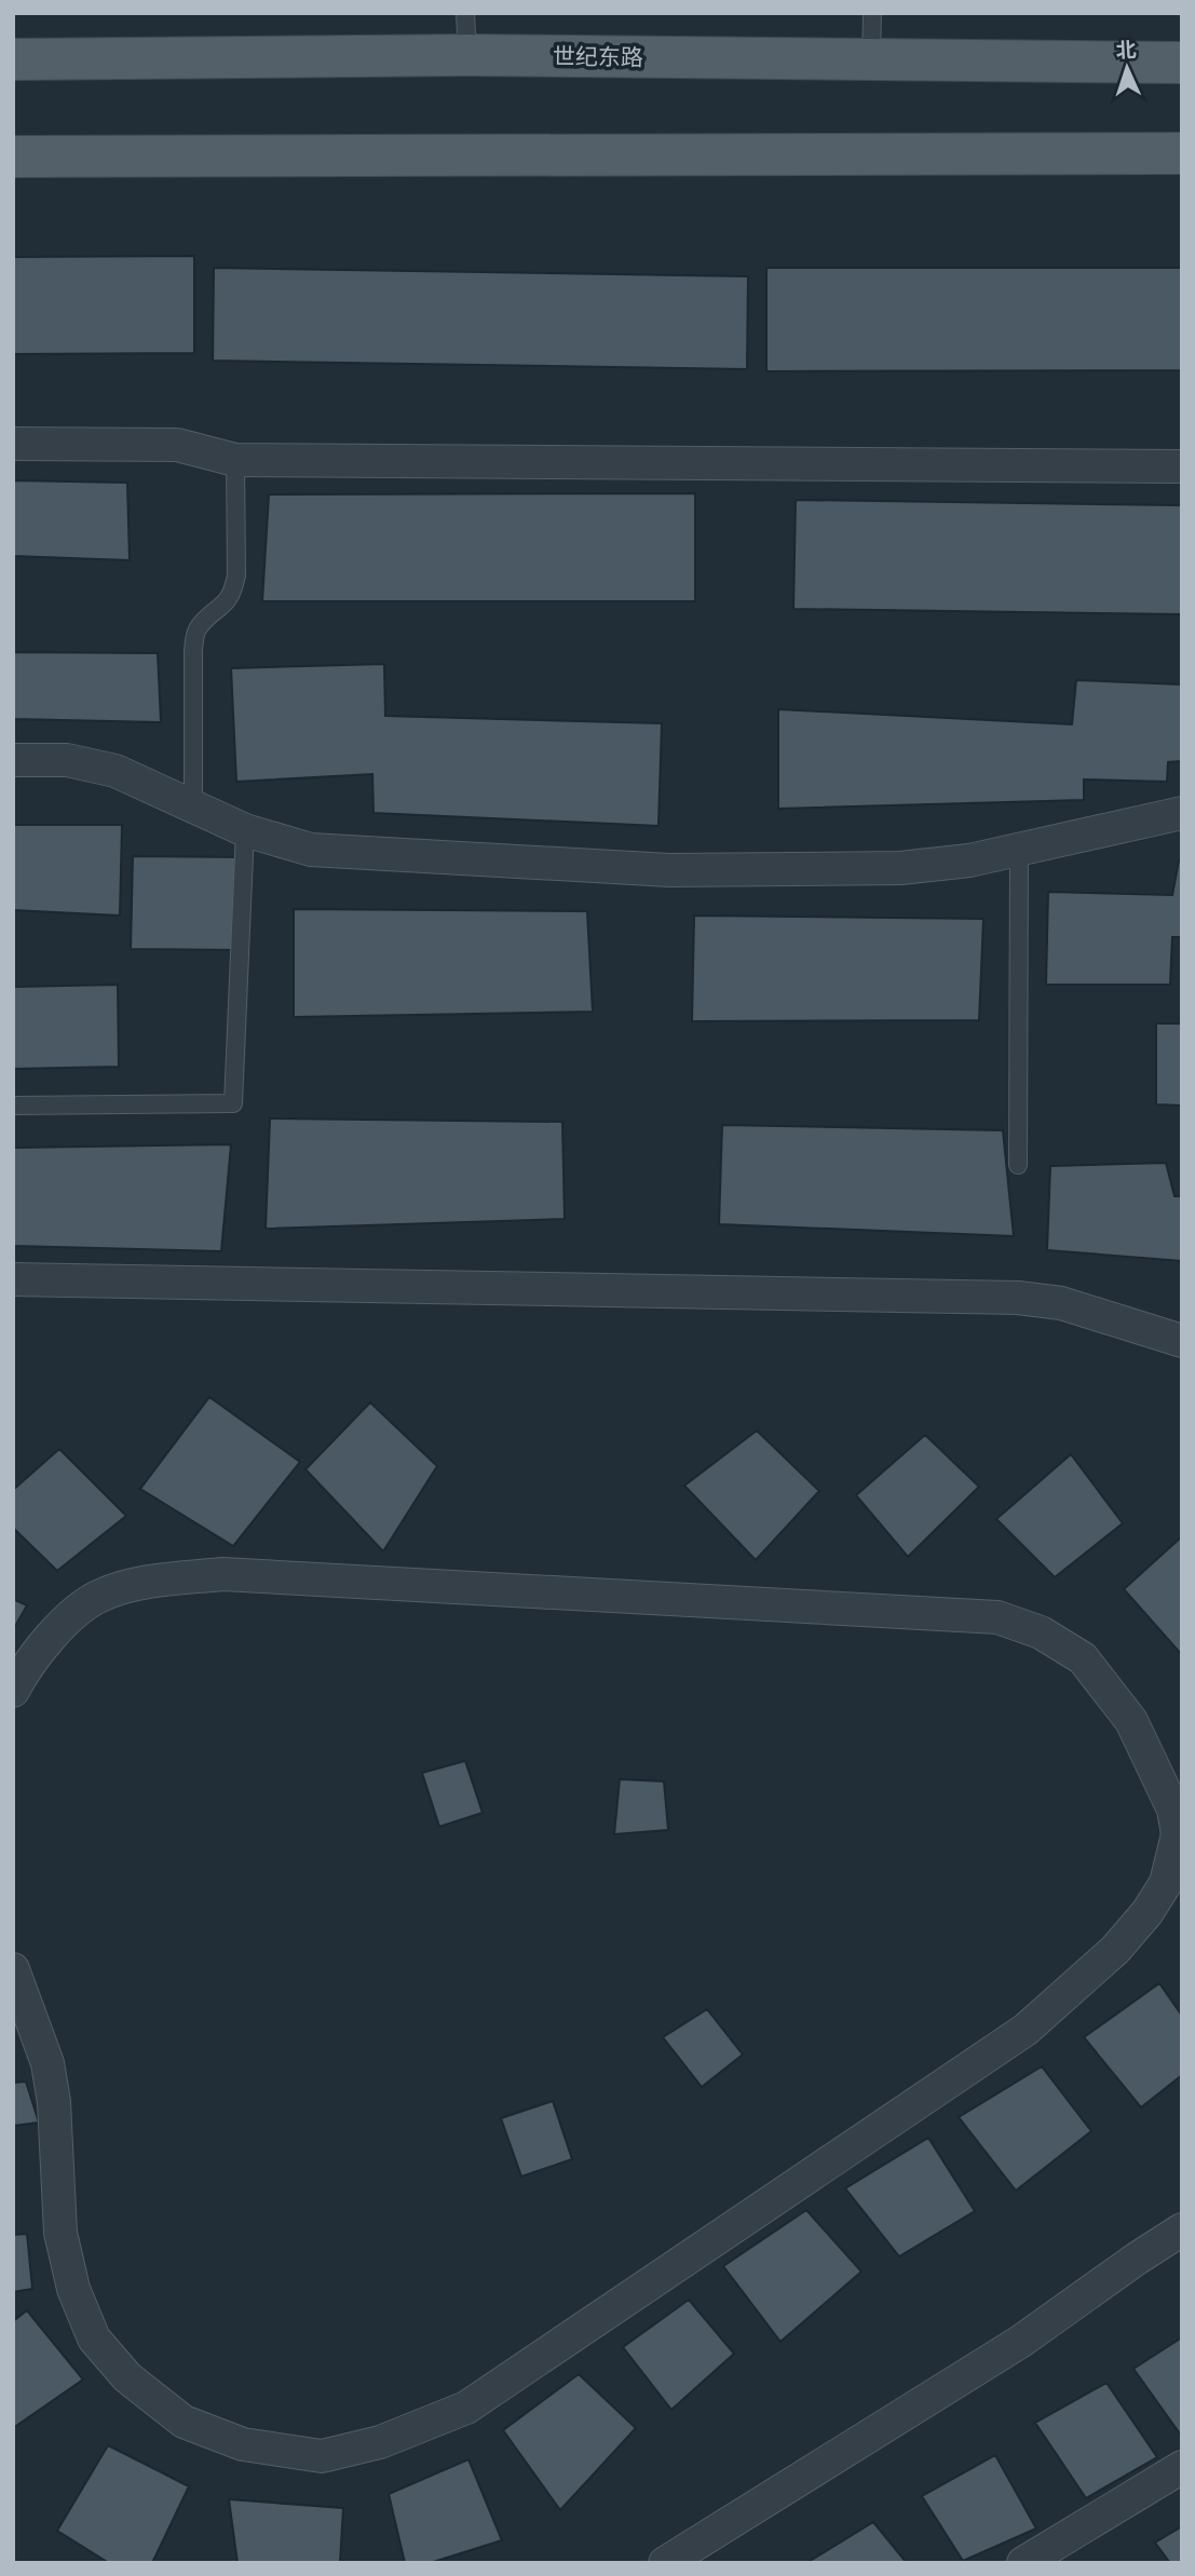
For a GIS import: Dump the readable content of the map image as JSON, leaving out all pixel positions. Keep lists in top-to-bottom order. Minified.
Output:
{"streets":{"main road":["世纪东路"]},"north":"top"}
